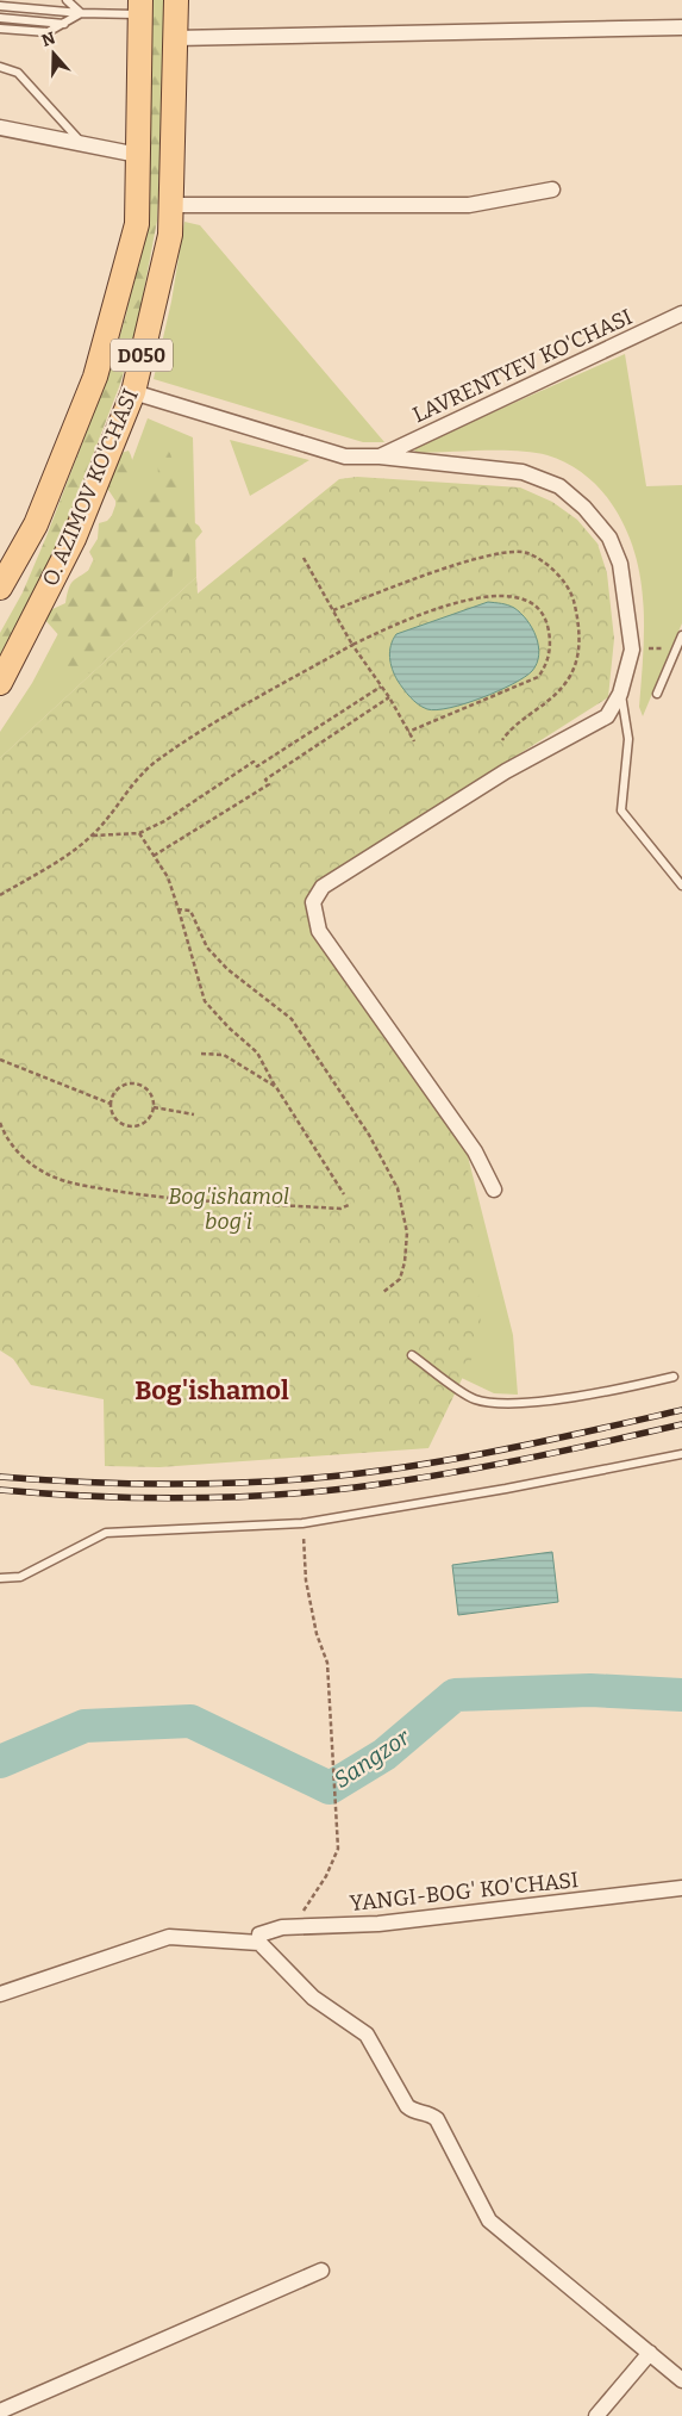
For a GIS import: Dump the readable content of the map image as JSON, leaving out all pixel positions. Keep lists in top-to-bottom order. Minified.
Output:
{"streets":{"main road":["D050","O. AZIMOV KO'CHASI"],"street":["LAVRENTYEV KO'CHASI","YANGI-BOG' KO'CHASI"]},"districts":["Bog'ishamol"],"water":["Sangzor"],"parks":["Bog'ishamol bog'i"],"north":"top"}
